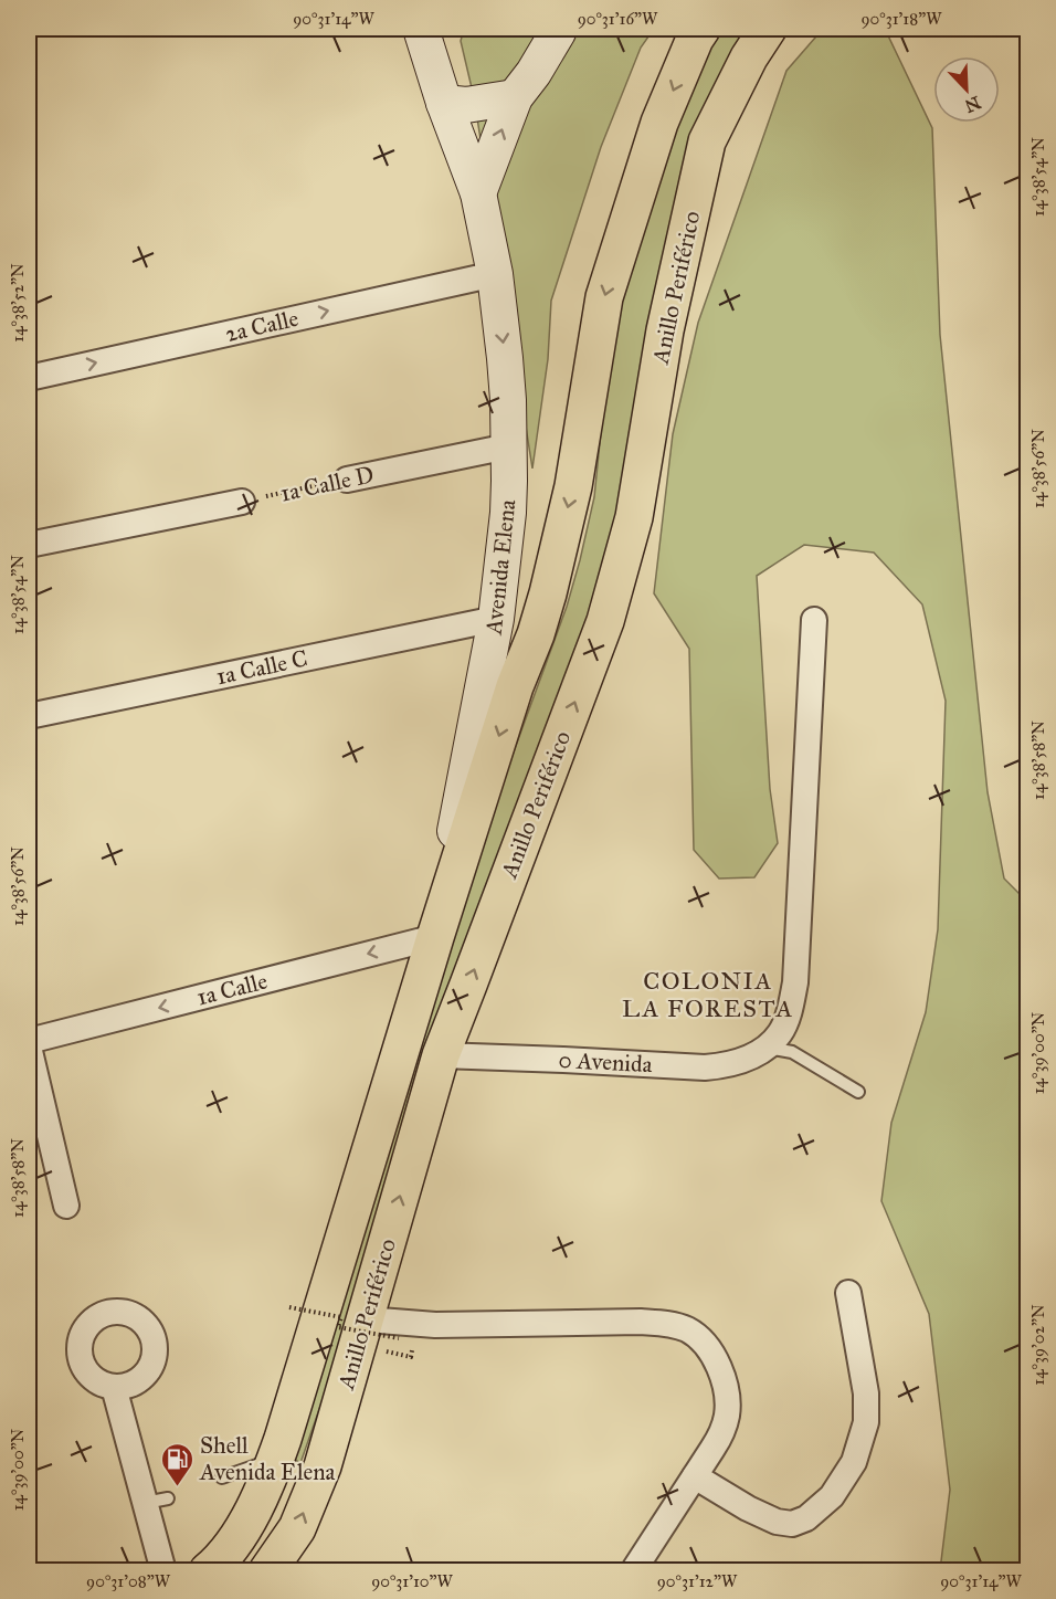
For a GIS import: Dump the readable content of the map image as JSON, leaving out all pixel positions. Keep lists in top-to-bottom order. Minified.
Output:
{"streets":{"highway":["Anillo Periférico"],"main road":["Avenida Elena"],"street":["2a Calle","1a Calle D","1a Calle C","1a Calle","0 Avenida"]},"crossings":[["Anillo Periférico","Avenida Elena"],["Anillo Periférico","1a Calle"],["Anillo Periférico","0 Avenida"],["2a Calle","Avenida Elena"],["1a Calle D","Avenida Elena"],["Avenida Elena","1a Calle C"],["Avenida Elena","1a Calle"]],"one_way":["1a Calle"],"districts":["COLONIA LA FORESTA"],"places":{"fuel station":["Shell Avenida Elena"]},"north":"bottom right","coordinates":["90°31'14\"W","90°31'16\"W","90°31'18\"W","14°38'54\"N","14°38'52\"N","14°38'56\"N","14°38'58\"N","14°39'00\"N","14°39'02\"N","90°31'08\"W","90°31'10\"W","90°31'12\"W"]}
